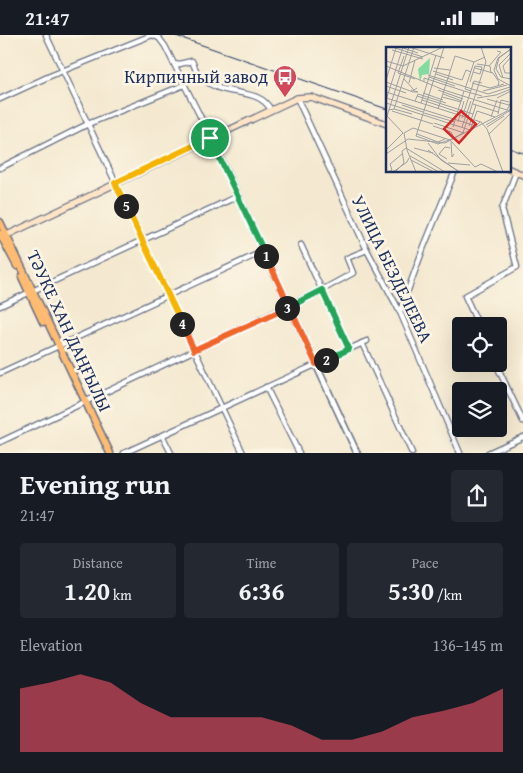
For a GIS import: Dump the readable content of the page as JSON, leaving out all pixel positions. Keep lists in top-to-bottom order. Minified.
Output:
{"streets":{"main road":["ТӘУКЕ ХАН ДАҢҒЫЛЫ"],"street":["УЛИЦА БЕЗДЕЛЕЕВА"]},"places":{"bus stop":["Кирпичный завод"]},"page":{"status":"21:47","pins":["5","1","3","4","2"],"heading":["Evening run","21:47"],"stats":[["Distance","1.20 km"],["Time","6:36"],["Pace","5:30 /km"]],"chart":["Elevation","136–145 m"]}}
